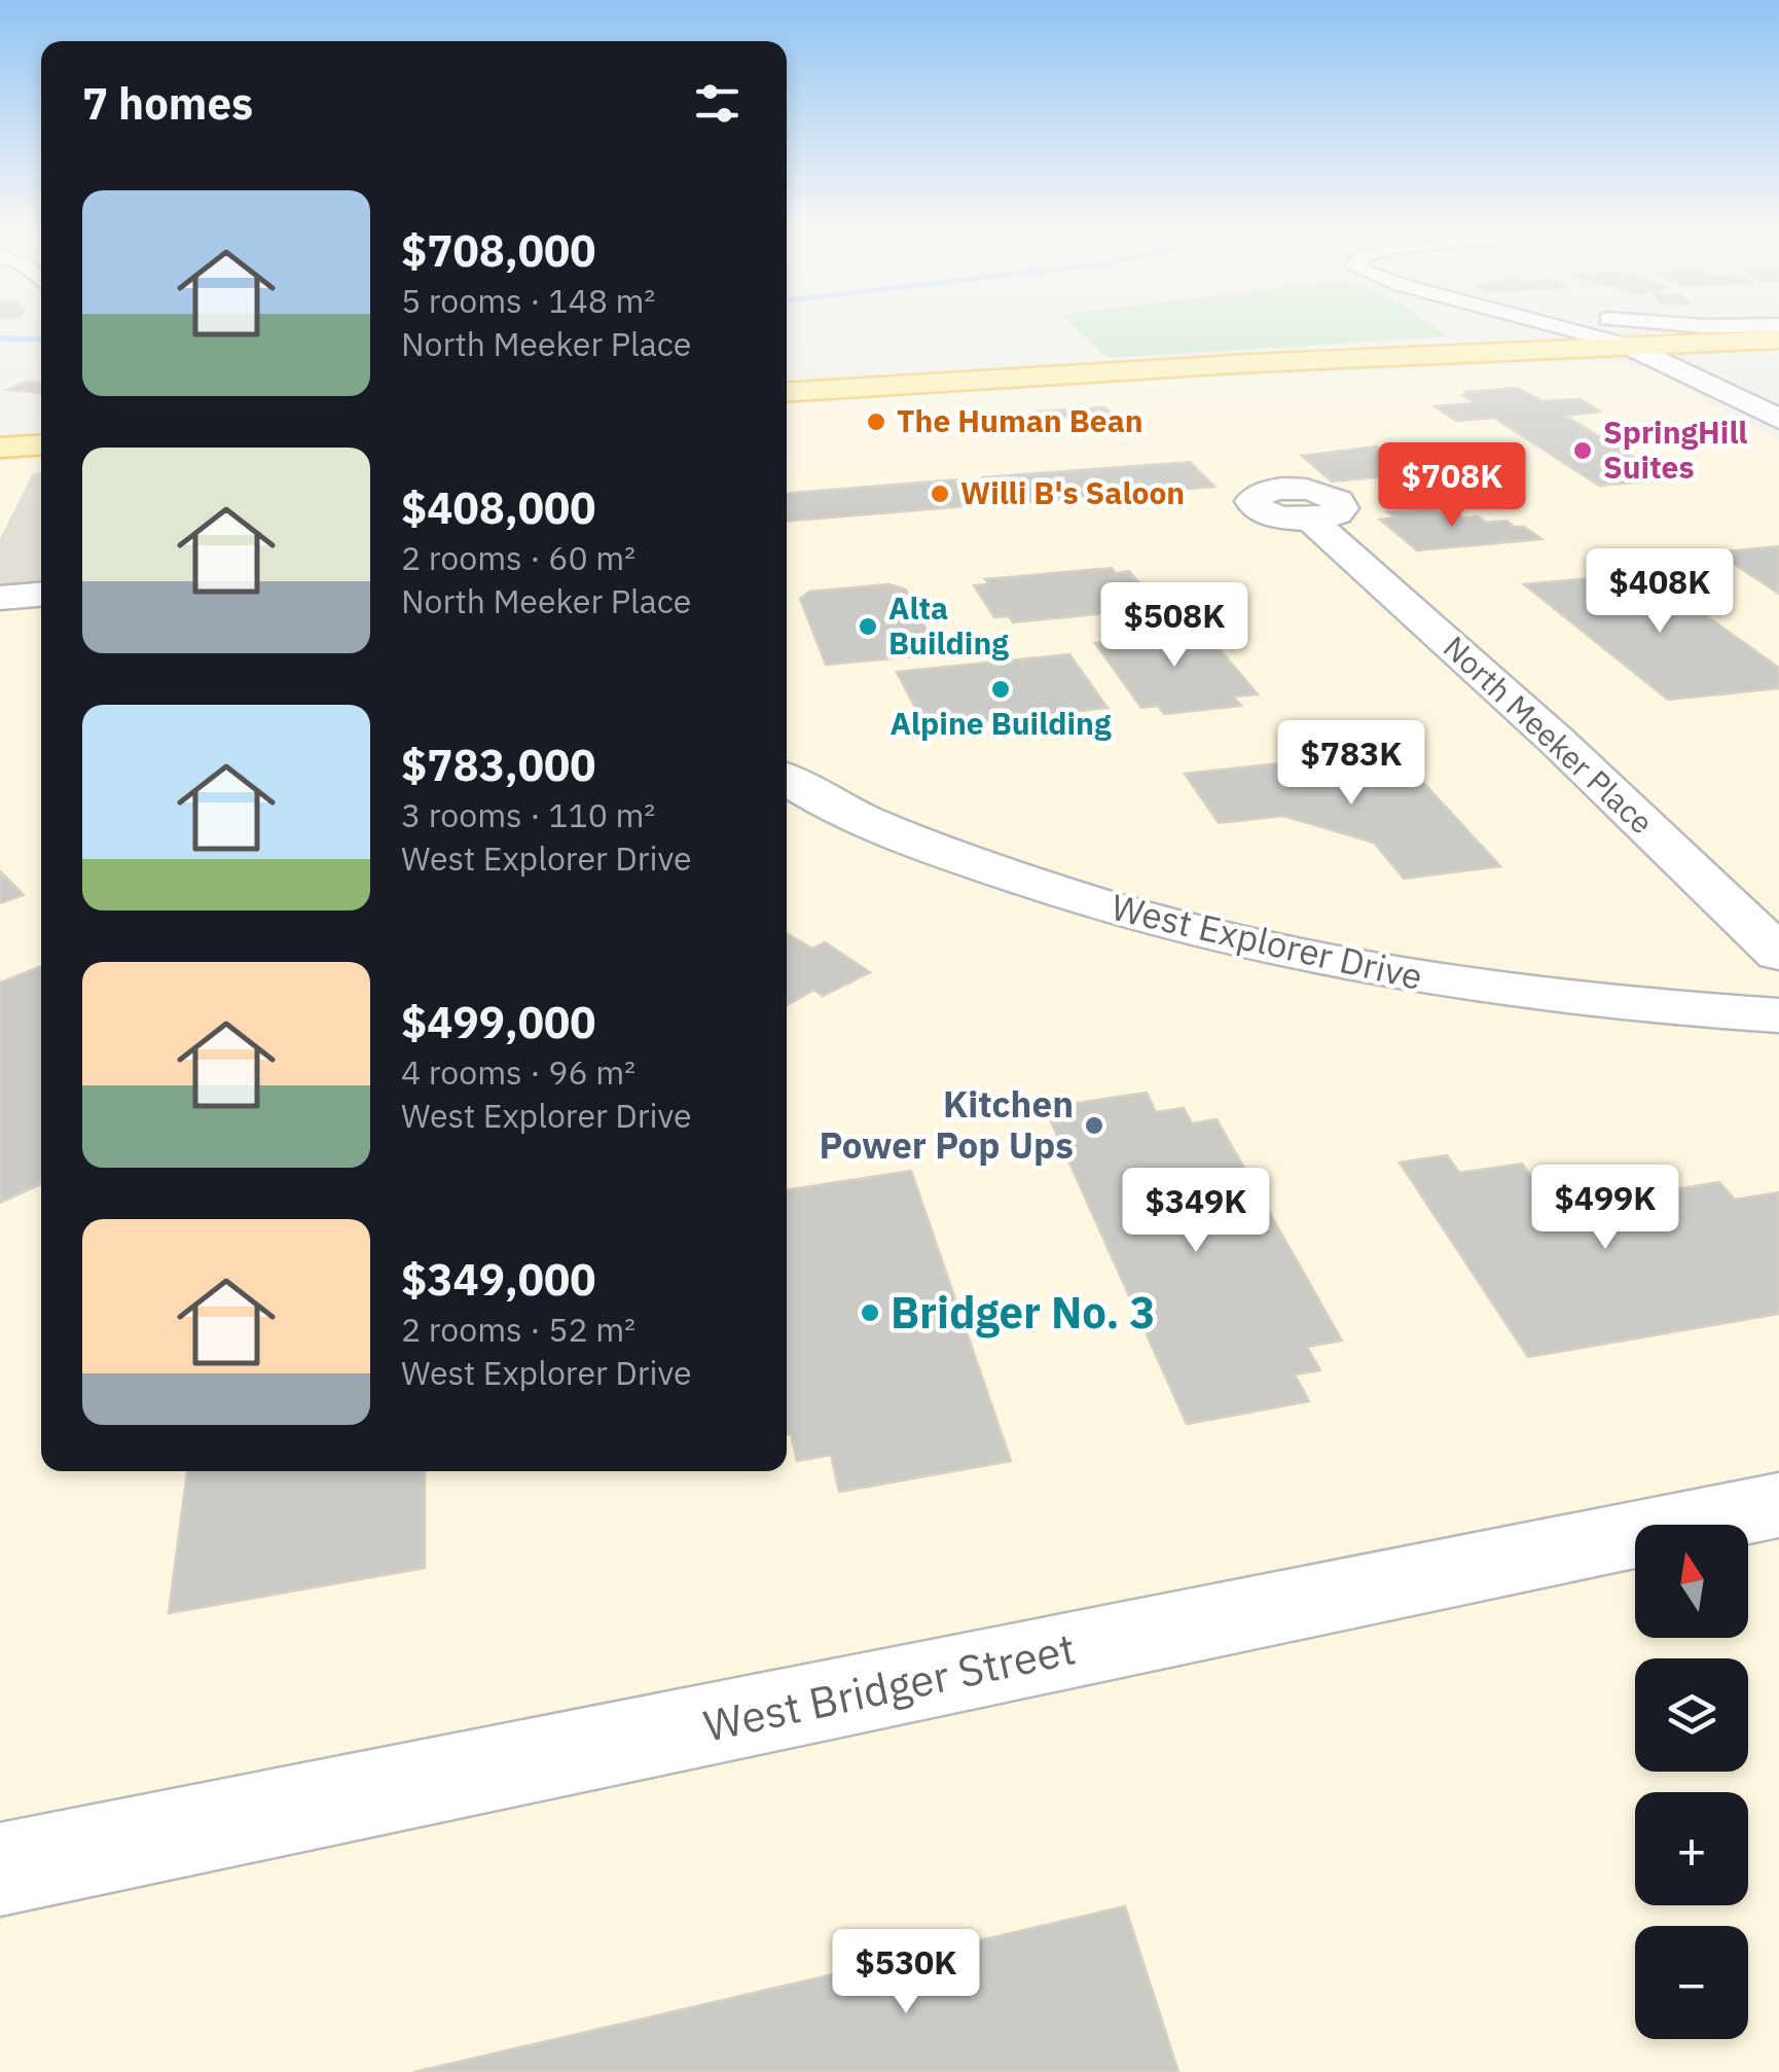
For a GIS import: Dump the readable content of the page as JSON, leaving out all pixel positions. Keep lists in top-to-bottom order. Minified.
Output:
{"streets":{"street":["North Meeker Place","West Explorer Drive","West Bridger Street"]},"places":["The Human Bean","SpringHill Suites","Willi B's Saloon","Alta Building","Alpine Building","Kitchen Power Pop Ups","Bridger No. 3"],"north":"top","page":{"heading":"7 homes","list":[{"name":"$708,000","note":"5 rooms · 148 m² · North Meeker Place"},{"name":"$408,000","note":"2 rooms · 60 m² · North Meeker Place"},{"name":"$783,000","note":"3 rooms · 110 m² · West Explorer Drive"},{"name":"$499,000","note":"4 rooms · 96 m² · West Explorer Drive"},{"name":"$349,000","note":"2 rooms · 52 m² · West Explorer Drive"}],"price":["$708K","$408K","$508K","$783K","$499K","$349K","$530K"],"map_buttons":["+","−"]}}
